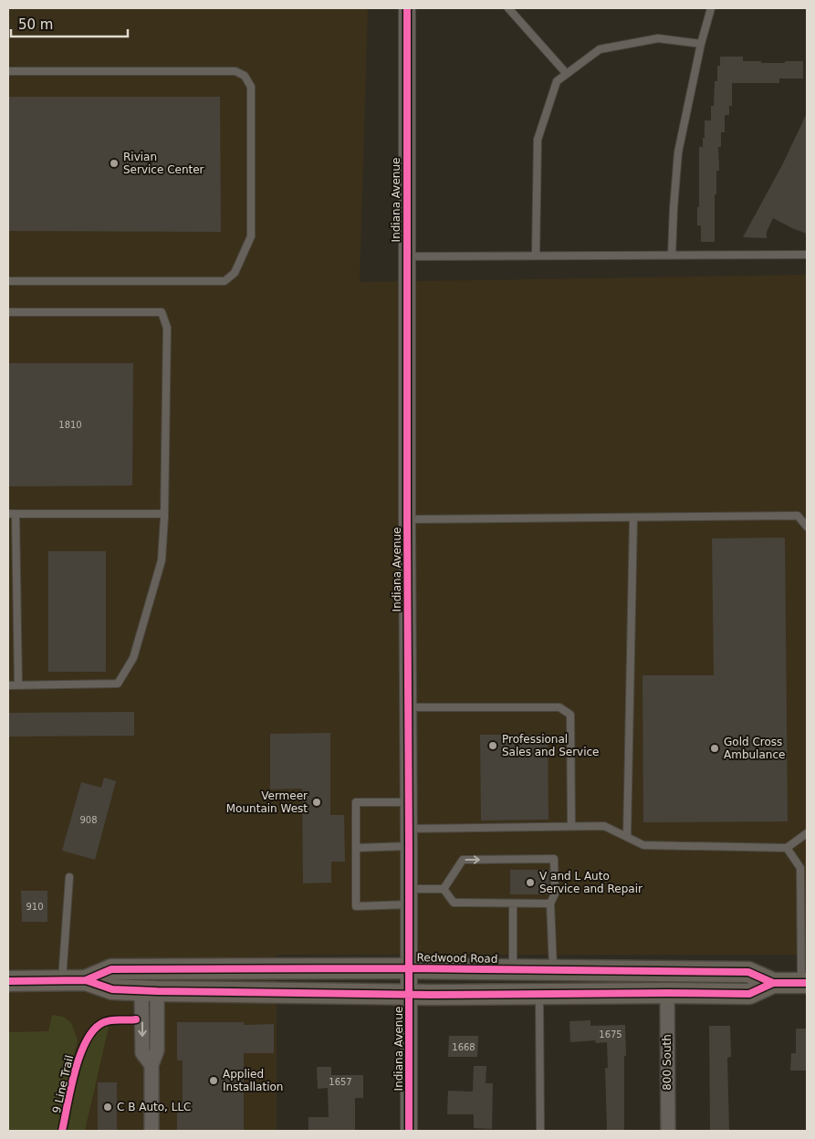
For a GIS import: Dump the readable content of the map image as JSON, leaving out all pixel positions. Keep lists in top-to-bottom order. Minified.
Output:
{"streets":{"main road":["Redwood Road"],"street":["Indiana Avenue","800 South"],"cycle path":["9 Line Trail"]},"crossings":[["Indiana Avenue","Redwood Road"],["Redwood Road","800 South"]],"places":["Rivian Service Center","Professional Sales and Service","Gold Cross Ambulance","Vermeer Mountain West","V and L Auto Service and Repair","Applied Installation","C B Auto, LLC"],"house_numbers":["1810","908","910","1675","1668","1657"],"scale_bar":"50 m"}
